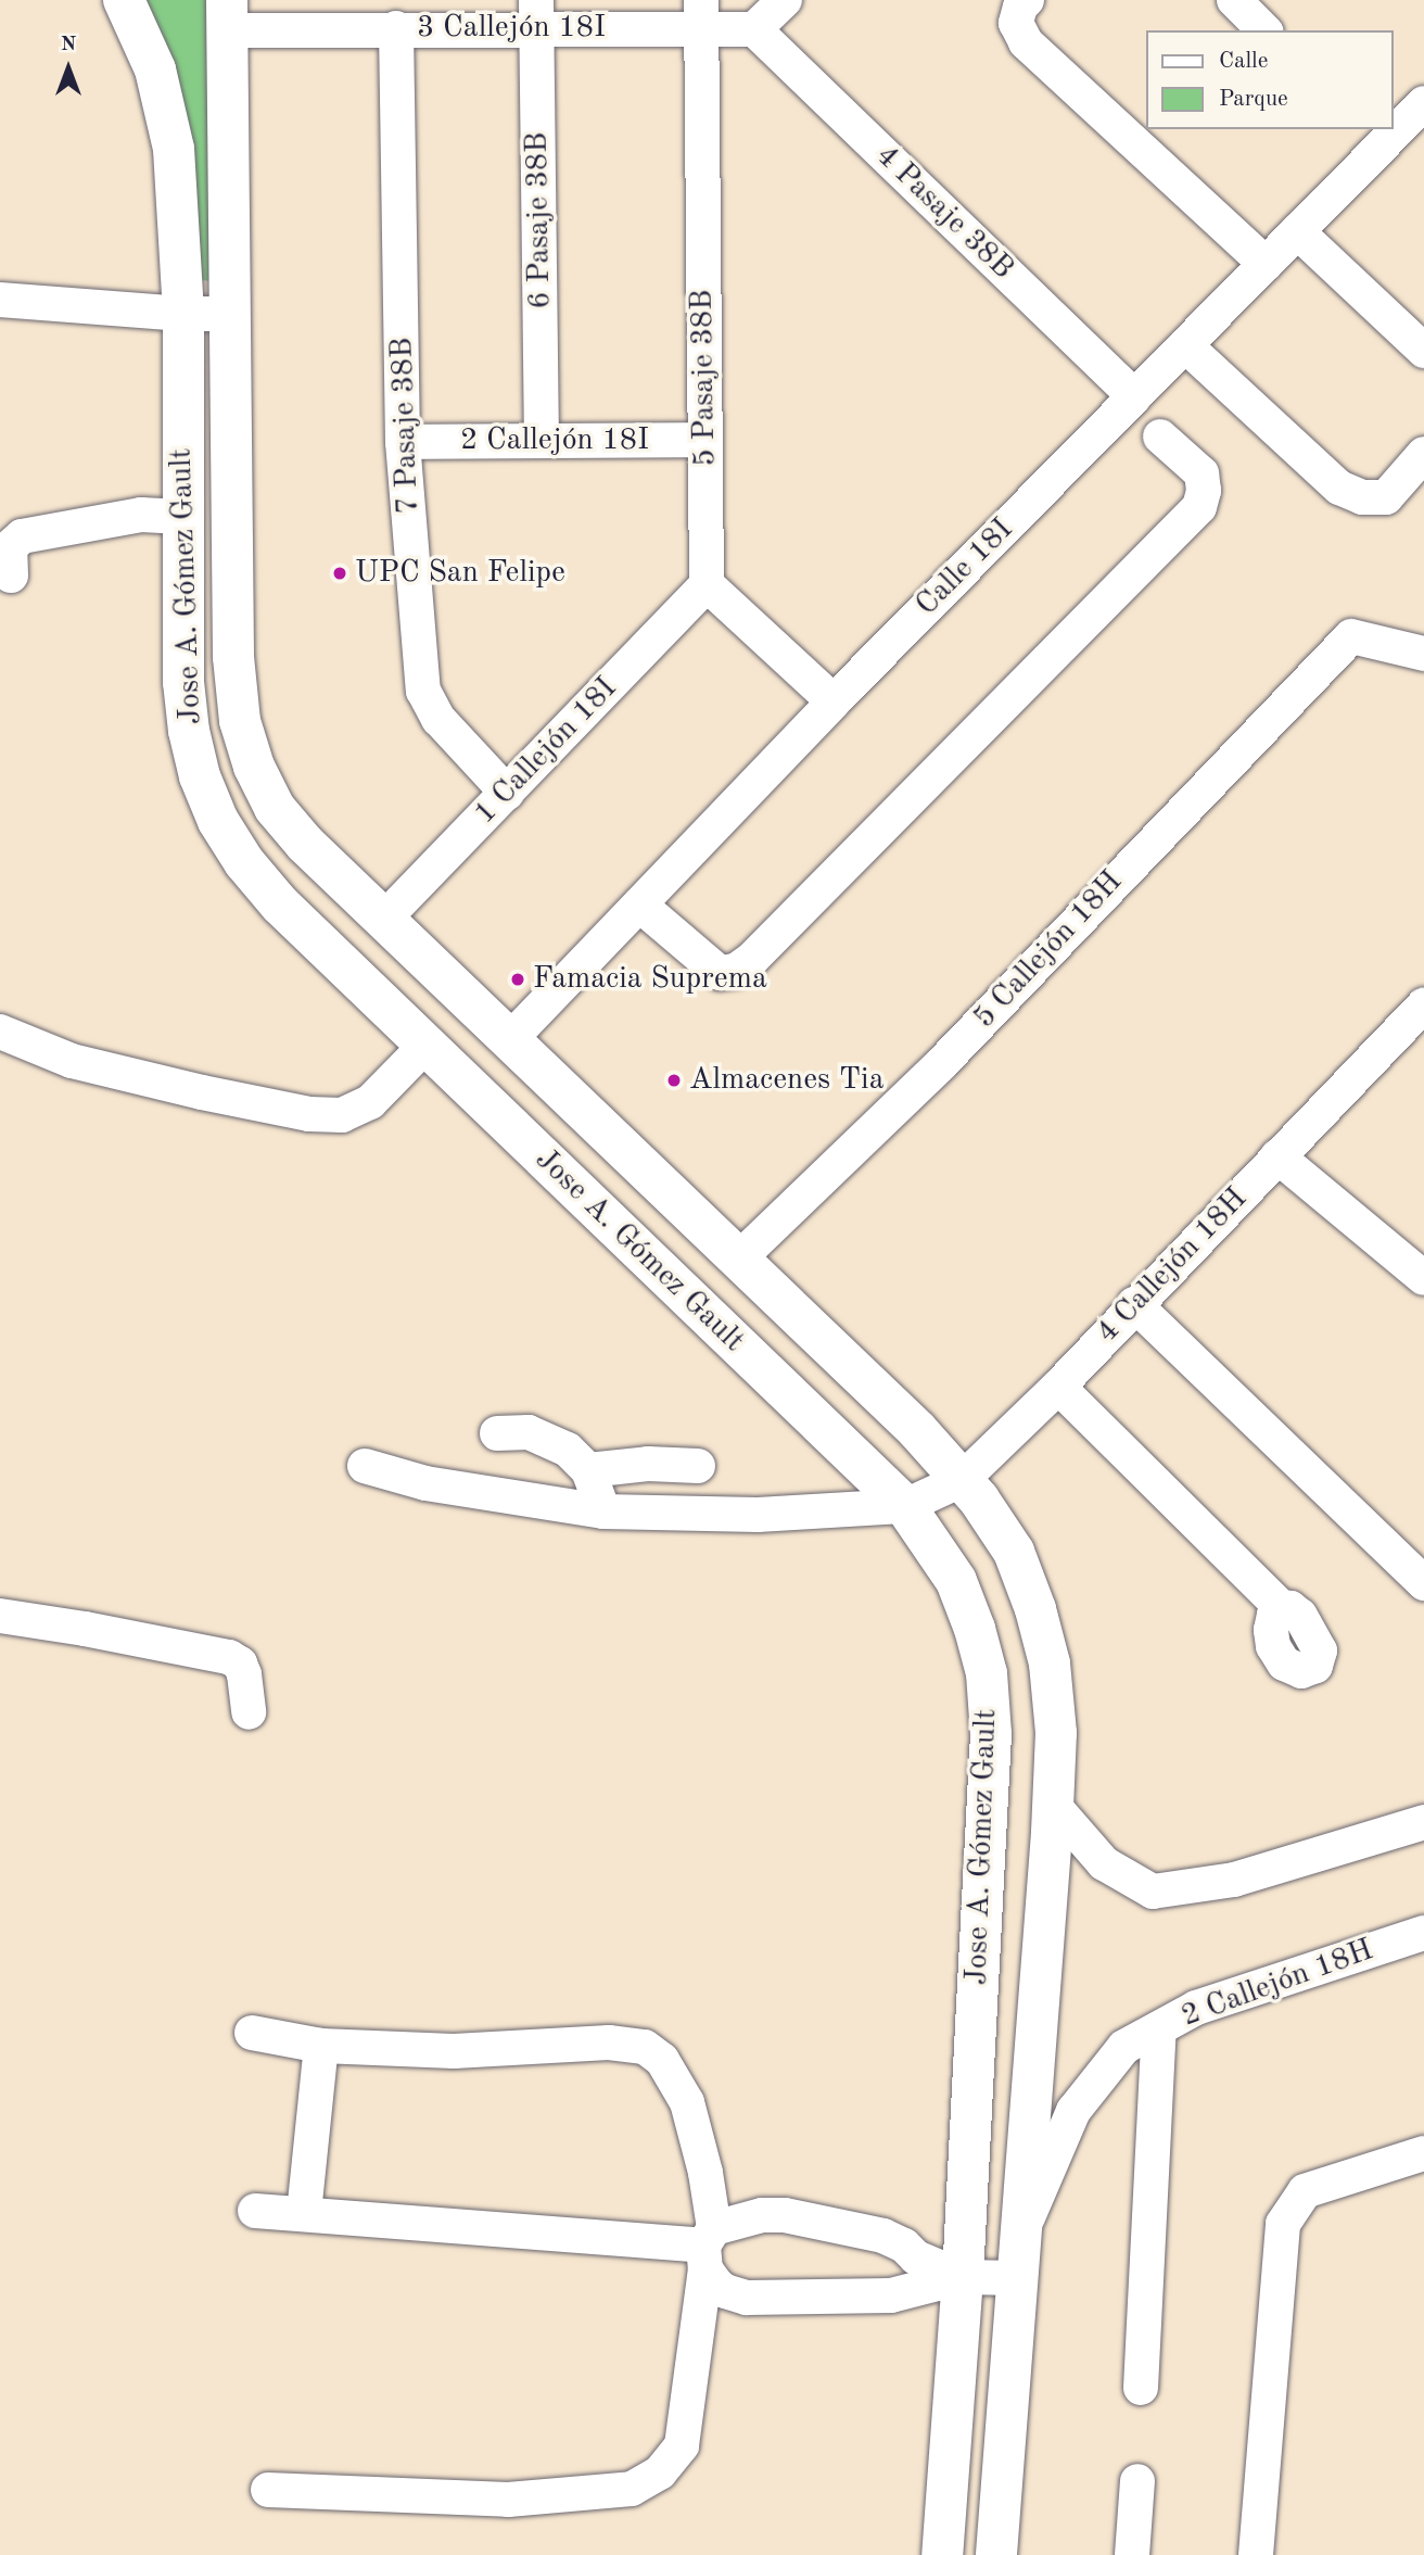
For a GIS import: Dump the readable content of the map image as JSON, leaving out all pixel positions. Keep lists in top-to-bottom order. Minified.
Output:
{"streets":{"main road":["Jose A. Gómez Gault"],"street":["3 Callejón 18I","4 Pasaje 38B","6 Pasaje 38B","5 Pasaje 38B","7 Pasaje 38B","2 Callejón 18I","Calle 18I","1 Callejón 18I","5 Callejón 18H","4 Callejón 18H","2 Callejón 18H"]},"crossings":[["3 Callejón 18I","4 Pasaje 38B"],["3 Callejón 18I","6 Pasaje 38B"],["3 Callejón 18I","5 Pasaje 38B"],["3 Callejón 18I","7 Pasaje 38B"],["3 Callejón 18I","Jose A. Gómez Gault"],["4 Pasaje 38B","Calle 18I"],["6 Pasaje 38B","2 Callejón 18I"],["5 Pasaje 38B","2 Callejón 18I"],["5 Pasaje 38B","1 Callejón 18I"],["7 Pasaje 38B","2 Callejón 18I"],["7 Pasaje 38B","1 Callejón 18I"],["Calle 18I","Jose A. Gómez Gault"],["Jose A. Gómez Gault","1 Callejón 18I"],["Jose A. Gómez Gault","5 Callejón 18H"],["Jose A. Gómez Gault","4 Callejón 18H"],["Jose A. Gómez Gault","2 Callejón 18H"]],"places":["UPC San Felipe","Famacia Suprema","Almacenes Tia"],"legend":["Calle","Parque"],"north":"top"}
